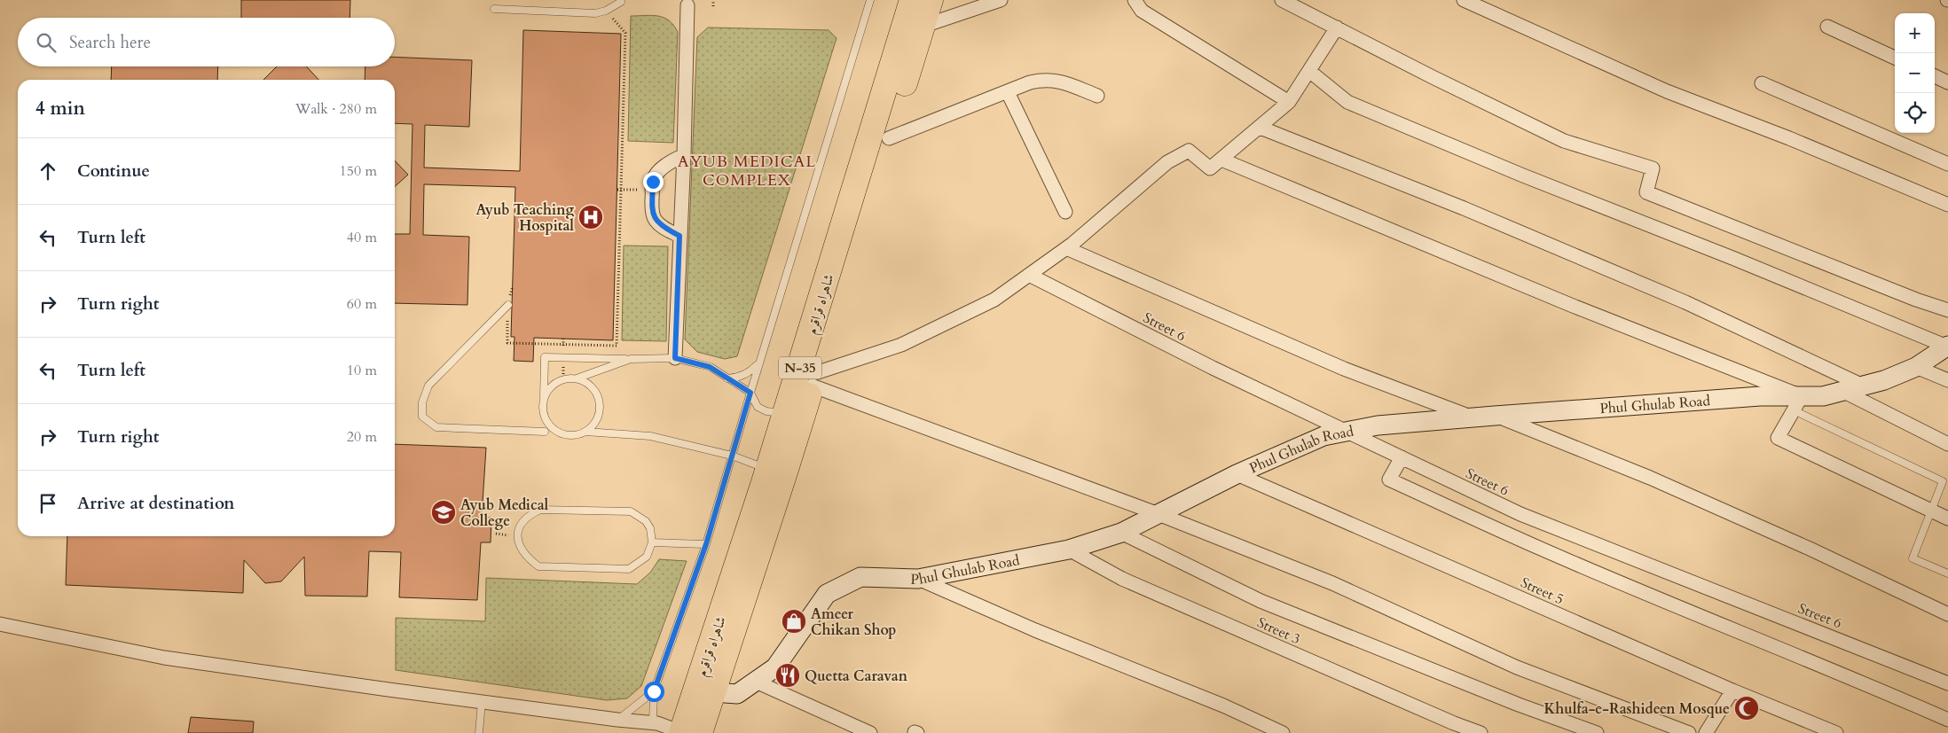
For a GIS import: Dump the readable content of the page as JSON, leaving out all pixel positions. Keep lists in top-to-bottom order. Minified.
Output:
{"streets":{"highway":["شاہراہ قراقرم","N-35"],"street":["Street 6","Phul Ghulab Road","Street 5","Street 3"]},"crossings":[["شاہراہ قراقرم","Phul Ghulab Road"],["Street 6","Phul Ghulab Road"],["Phul Ghulab Road","Street 5"],["Phul Ghulab Road","Street 3"]],"districts":["AYUB MEDICAL COMPLEX"],"places":{"hospital":["Ayub Teaching Hospital"],"school or university":["Ayub Medical College"],"shop":["Ameer Chikan Shop"],"restaurant":["Quetta Caravan"],"mosque":["Khulfa-e-Rashideen Mosque"]},"page":{"map_buttons":["+","−"],"search":"Search here","heading":["4 min","Walk · 280 m"],"list":[["Continue","150 m"],["Turn left","40 m"],["Turn right","60 m"],["Turn left","10 m"],["Turn right","20 m"],"Arrive at destination"]}}
